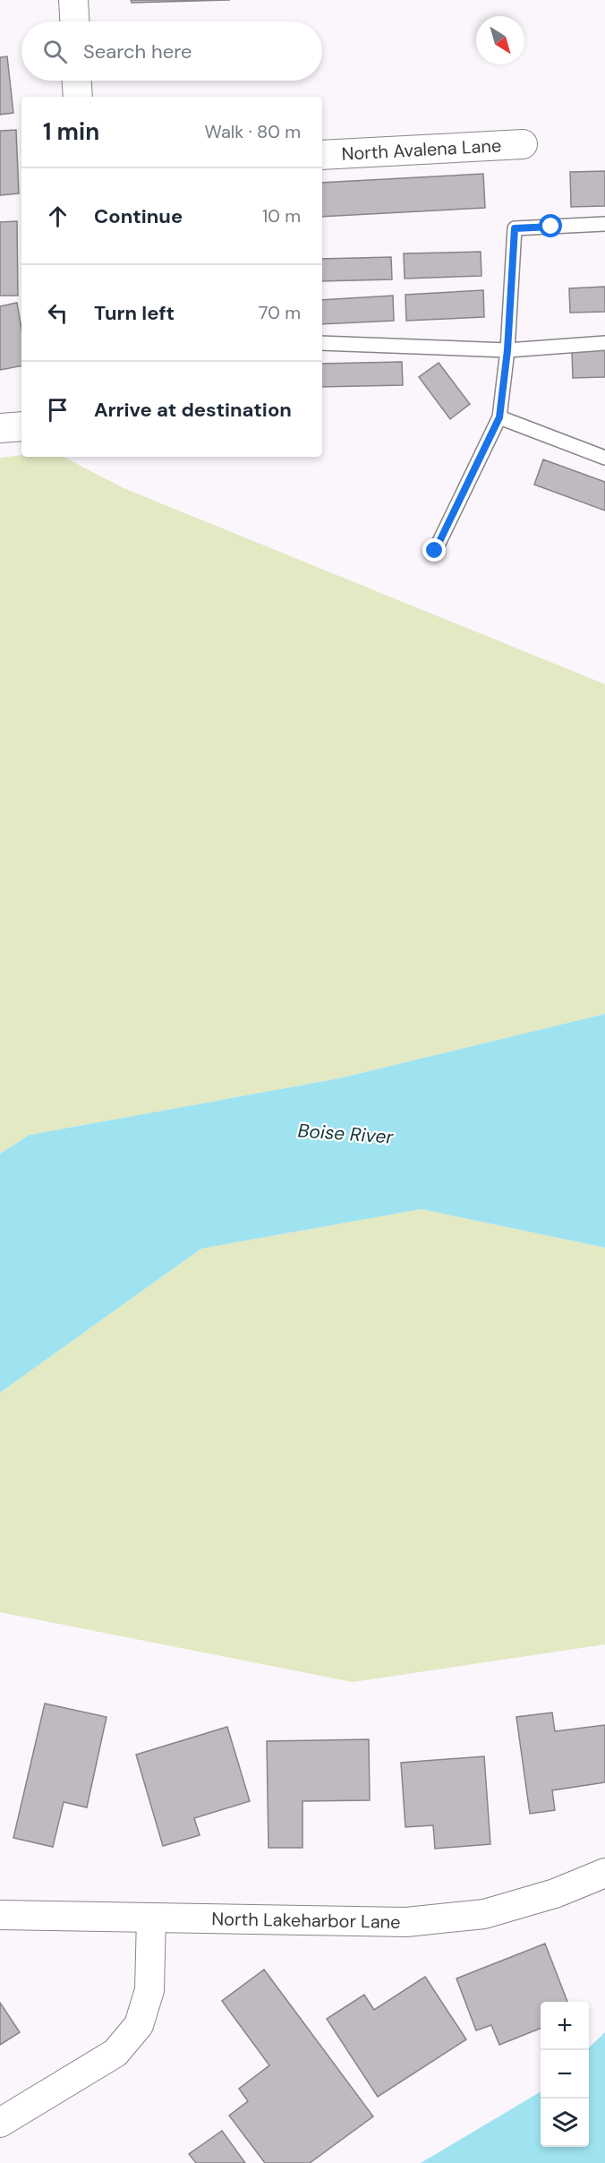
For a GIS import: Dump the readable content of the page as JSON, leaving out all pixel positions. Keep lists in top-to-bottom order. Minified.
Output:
{"streets":{"street":["North Avalena Lane","North Lakeharbor Lane"]},"water":["Boise River"],"north":"bottom right","page":{"search":"Search here","heading":["1 min","Walk · 80 m"],"list":[["Continue","10 m"],["Turn left","70 m"],"Arrive at destination"],"map_buttons":["+","−"]}}
